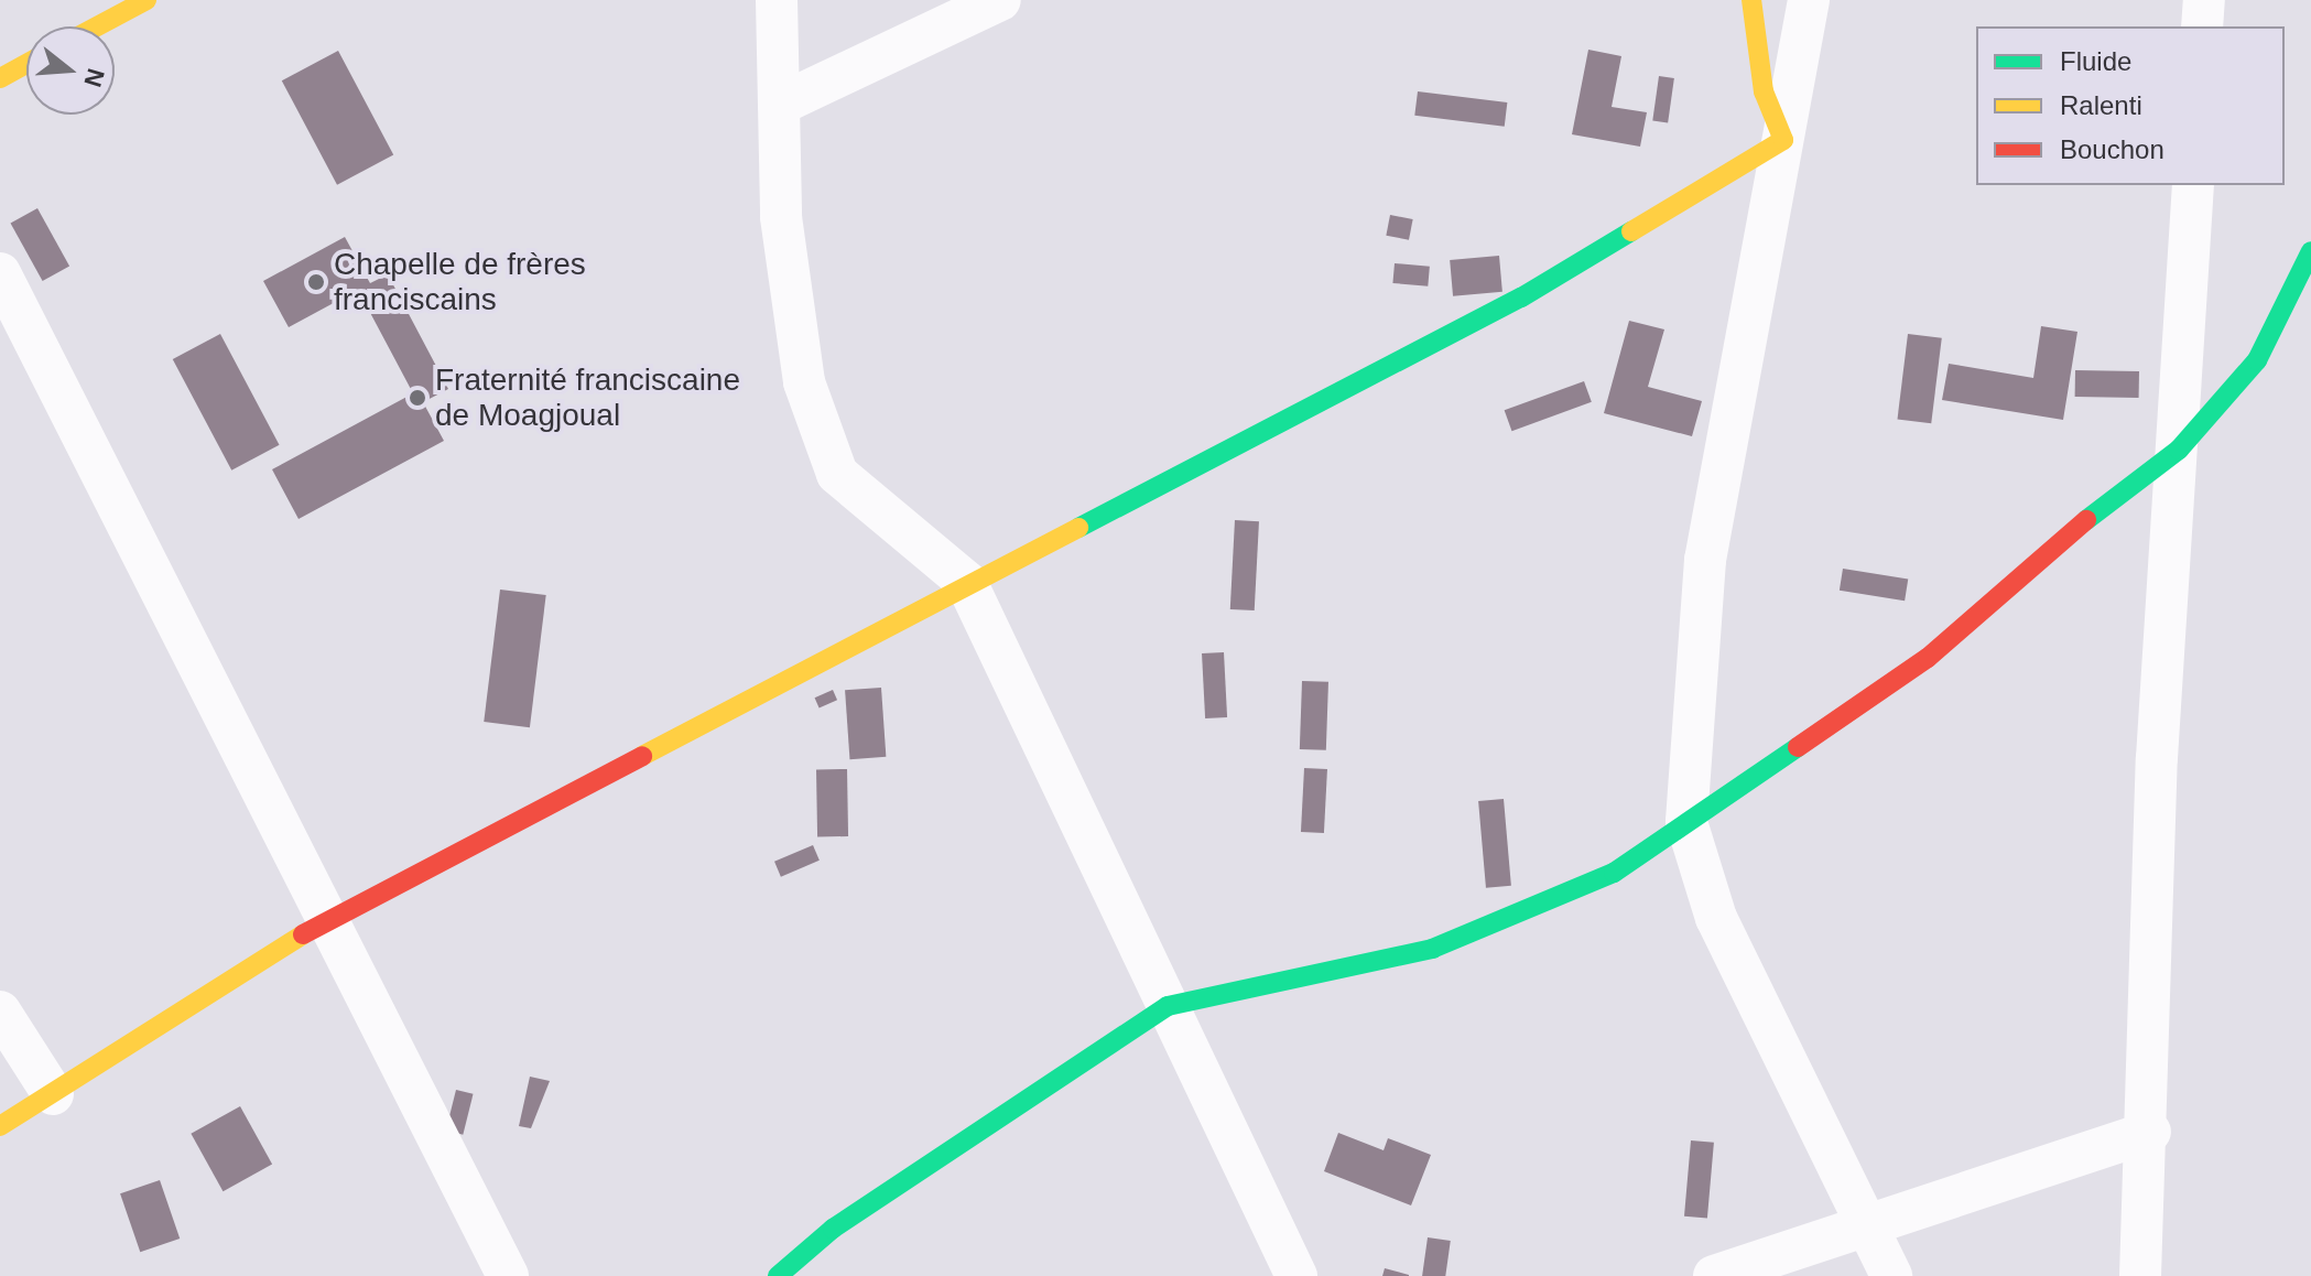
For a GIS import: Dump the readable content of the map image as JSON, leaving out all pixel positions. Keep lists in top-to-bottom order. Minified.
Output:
{"places":["Chapelle de frères franciscains","Fraternité franciscaine de Moagjoual"],"legend":["Fluide","Ralenti","Bouchon"],"north":"right"}
